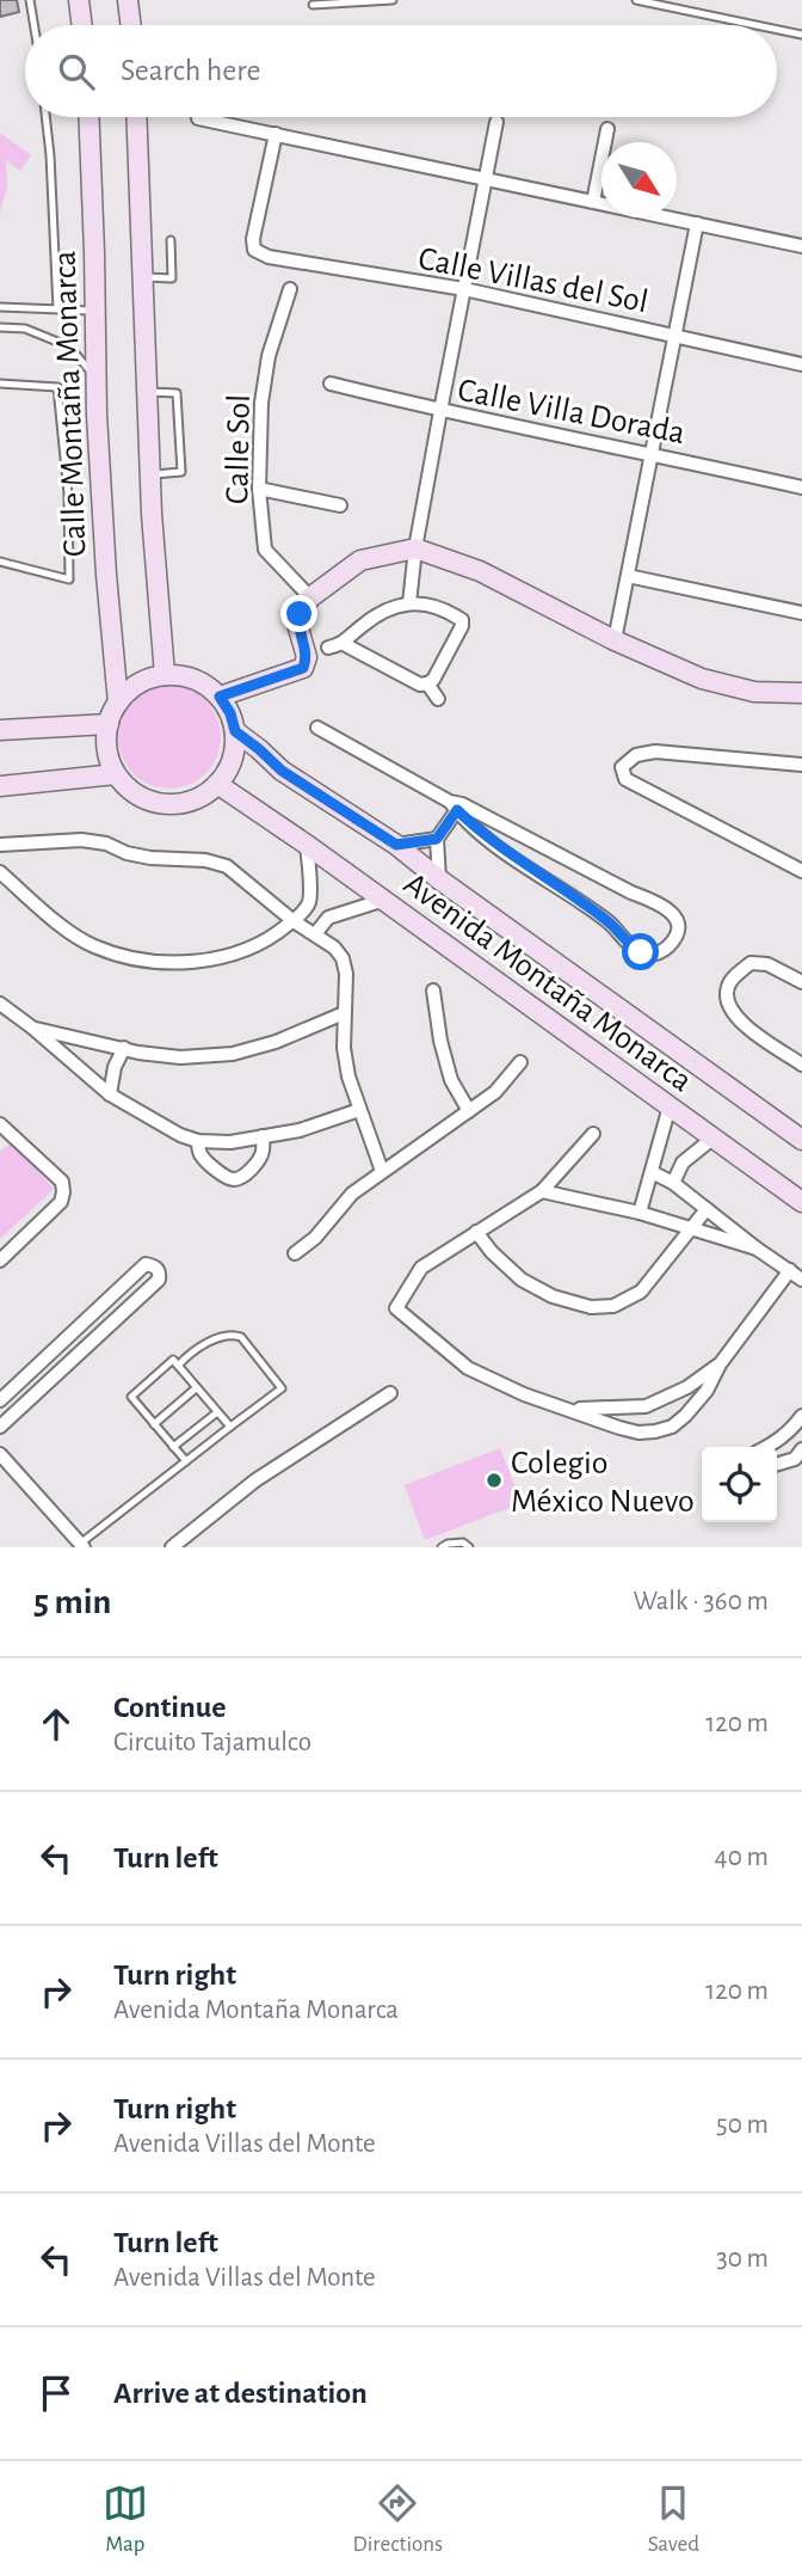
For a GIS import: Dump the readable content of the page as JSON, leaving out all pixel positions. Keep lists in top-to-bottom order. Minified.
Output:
{"streets":{"main road":["Calle Montaña Monarca","Avenida Montaña Monarca"],"street":["Calle Villas del Sol","Calle Villa Dorada","Calle Sol"]},"crossings":[["Calle Montaña Monarca","Avenida Montaña Monarca"]],"places":["Colegio México Nuevo"],"north":"bottom right","page":{"search":"Search here","heading":["5 min","Walk · 360 m"],"list":[["Continue","Circuito Tajamulco","120 m"],["Turn left","40 m"],["Turn right","Avenida Montaña Monarca","120 m"],["Turn right","Avenida Villas del Monte","50 m"],["Turn left","Avenida Villas del Monte","30 m"],"Arrive at destination"],"nav":["Map","Directions","Saved"]}}
